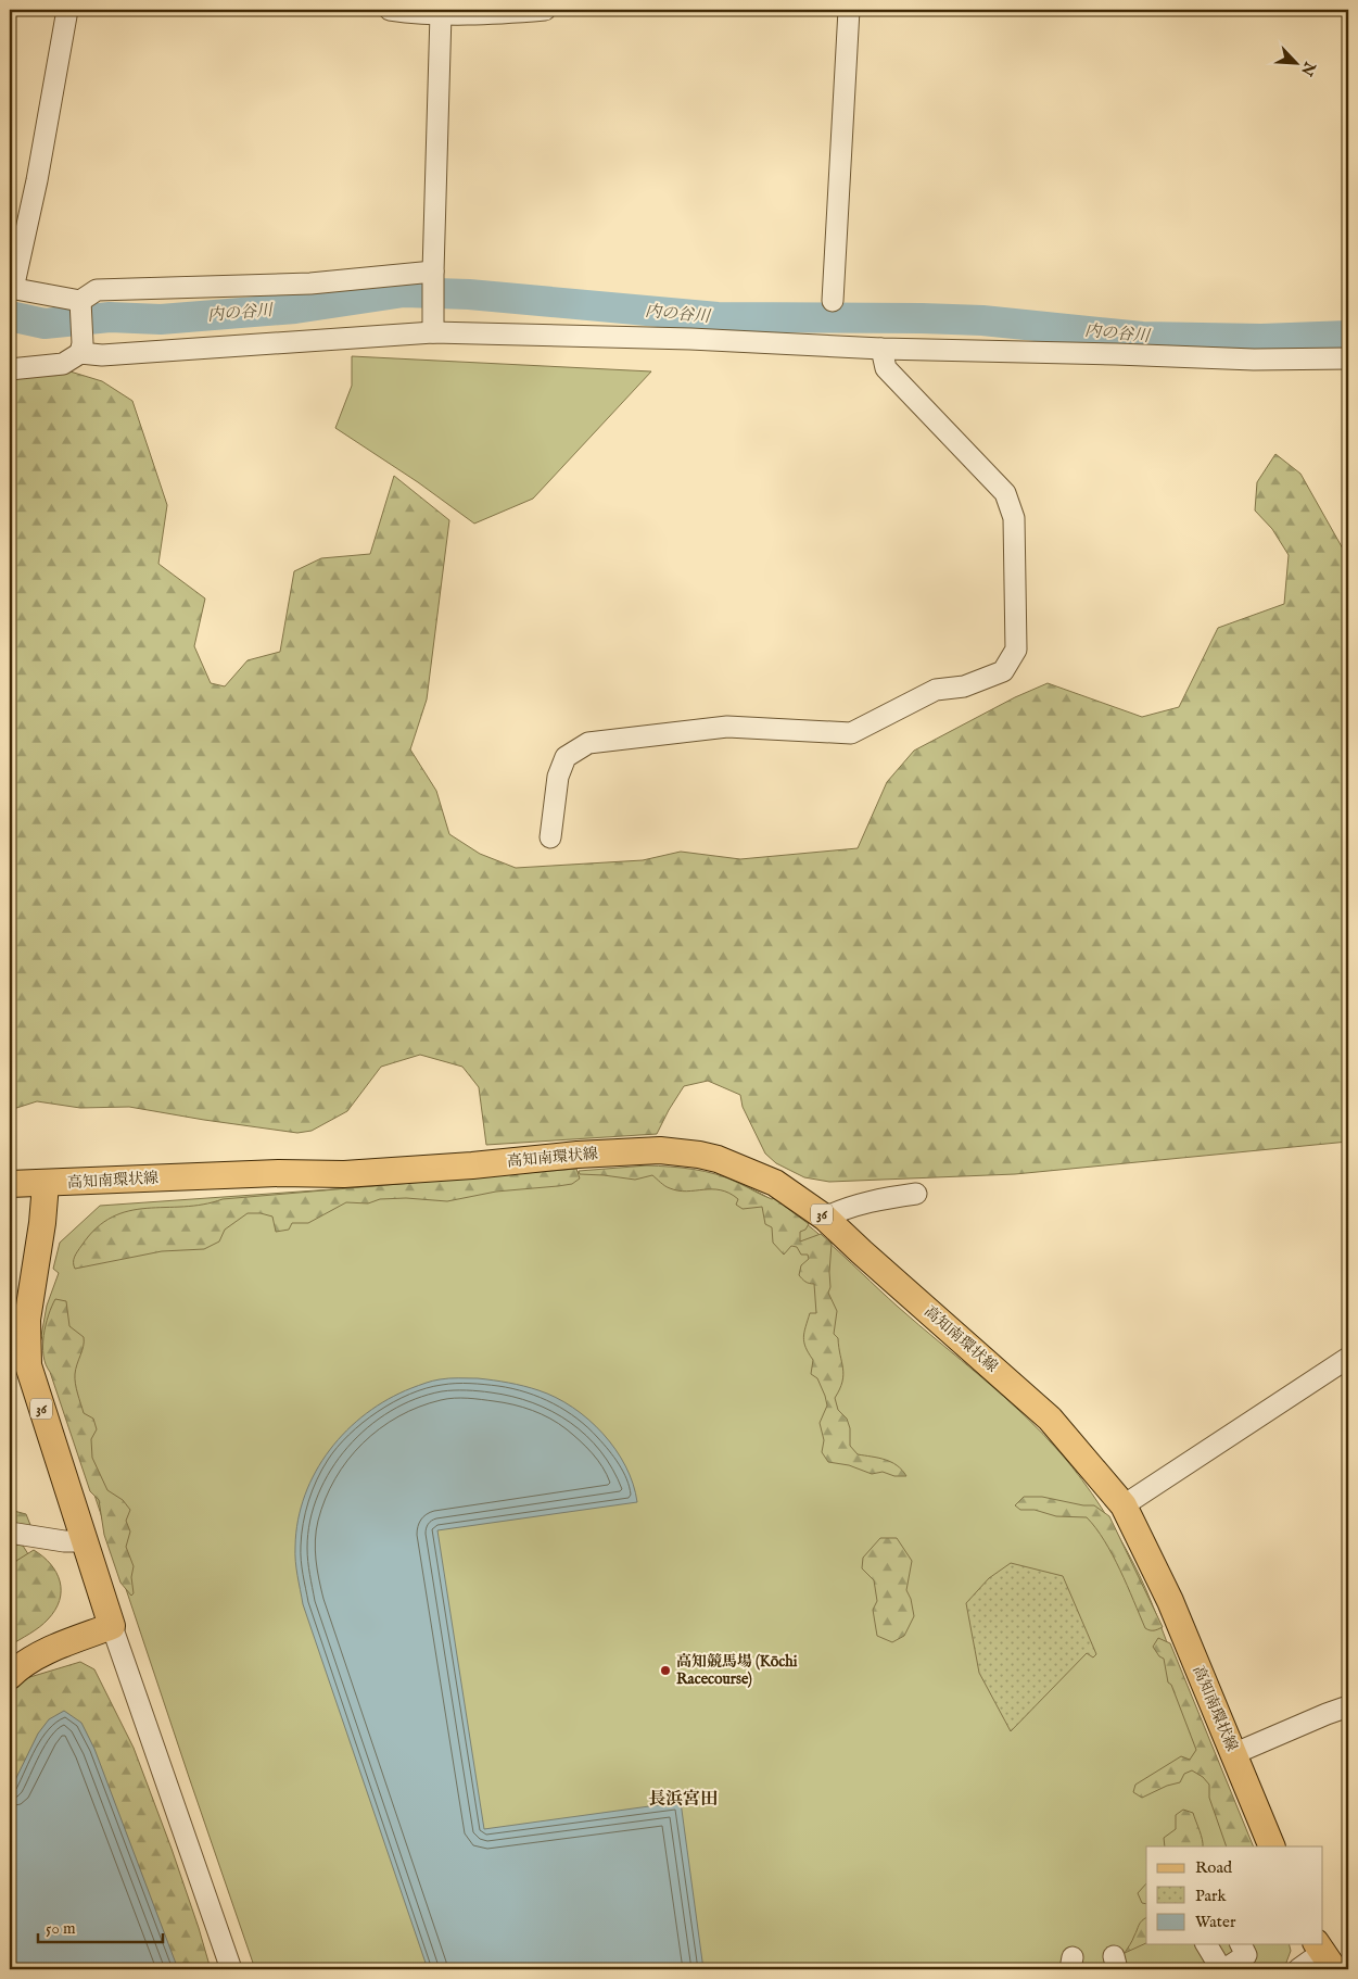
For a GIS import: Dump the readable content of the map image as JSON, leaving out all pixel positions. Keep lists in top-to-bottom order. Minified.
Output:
{"streets":{"main road":["高知南環状線","36"]},"districts":["長浜宮田"],"water":["内の谷川"],"places":["高知競馬場 (Kōchi Racecourse)"],"legend":["Road","Park","Water"],"scale_bar":"50 m","north":"bottom right"}
